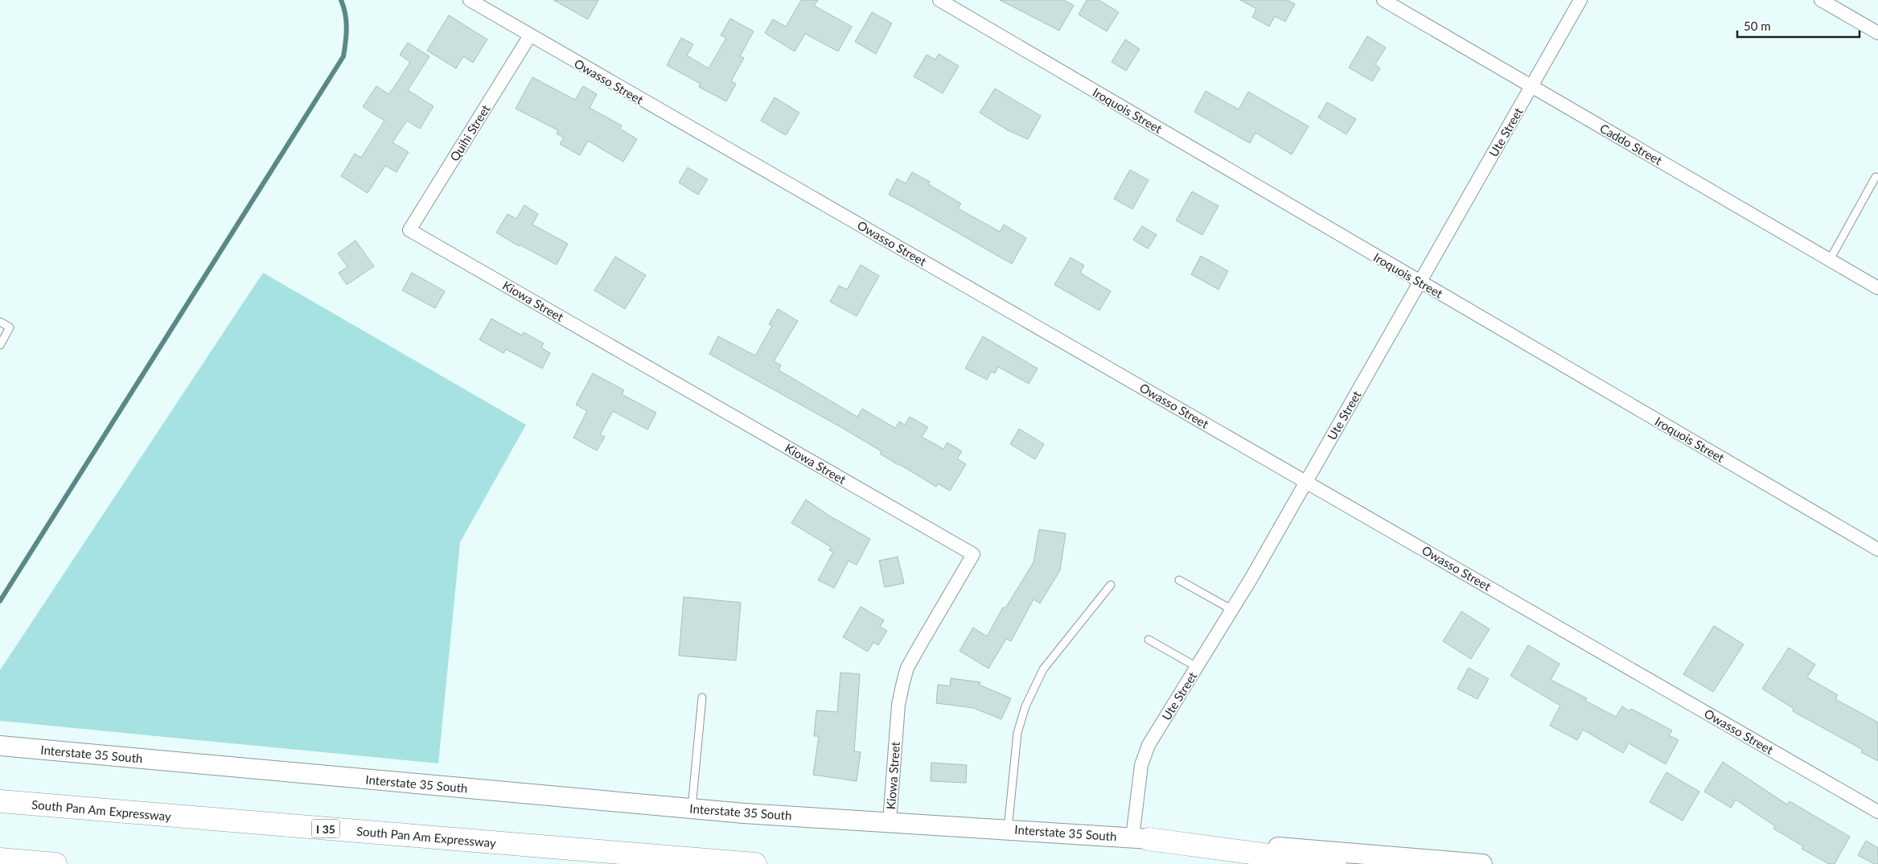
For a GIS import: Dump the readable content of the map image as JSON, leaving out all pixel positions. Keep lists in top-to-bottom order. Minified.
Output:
{"streets":{"highway":["South Pan Am Expressway","I 35"],"main road":["Interstate 35 South"],"street":["Owasso Street","Iroquois Street","Ute Street","Quihi Street","Caddo Street","Kiowa Street"]},"crossings":[["Owasso Street","Ute Street"],["Owasso Street","Quihi Street"],["Iroquois Street","Ute Street"],["Ute Street","Caddo Street"],["Ute Street","Interstate 35 South"],["Quihi Street","Kiowa Street"],["Kiowa Street","Interstate 35 South"]],"scale_bar":"50 m"}
